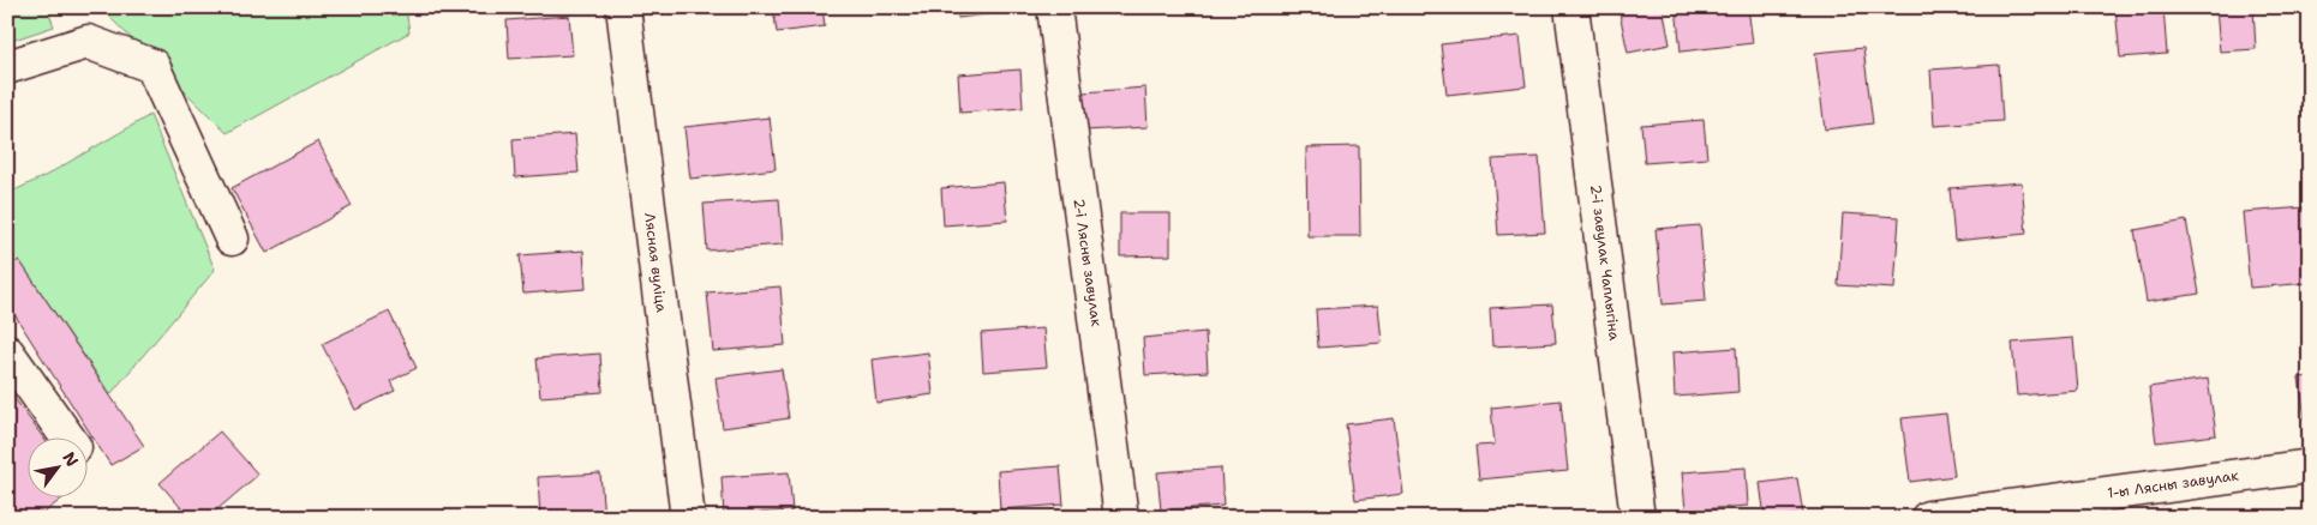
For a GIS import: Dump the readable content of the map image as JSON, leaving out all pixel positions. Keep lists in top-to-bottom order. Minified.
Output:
{"streets":{"street":["Лясная вуліца","2-і Лясны завулак","2-і завулак Чаплыгіна","1-ы Лясны завулак"]},"north":"top right"}
